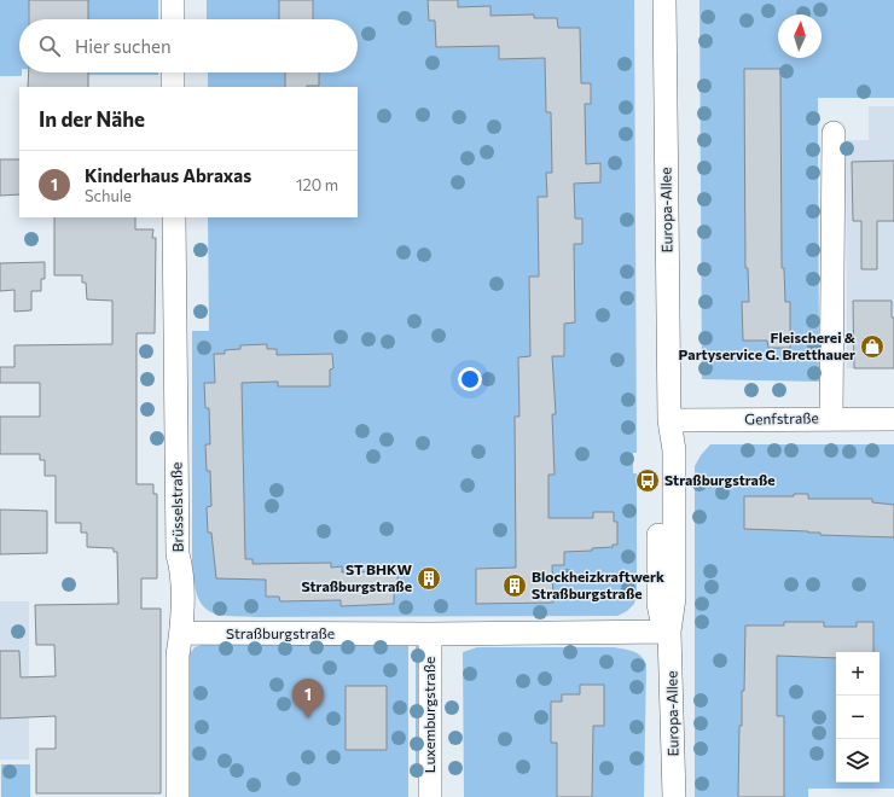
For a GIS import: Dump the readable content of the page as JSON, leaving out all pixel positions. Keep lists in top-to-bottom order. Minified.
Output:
{"streets":{"street":["Europa-Allee","Genfstraße","Brüsselstraße","Straßburgstraße","Luxemburgstraße"]},"crossings":[["Europa-Allee","Genfstraße"],["Europa-Allee","Straßburgstraße"],["Brüsselstraße","Straßburgstraße"],["Straßburgstraße","Luxemburgstraße"]],"places":{"shop":["Fleischerei & Partyservice G. Bretthauer"],"bus stop":["Straßburgstraße"],"building":["ST BHKW Straßburgstraße","Blockheizkraftwerk Straßburgstraße"]},"north":"top","page":{"search":"Hier suchen","heading":"In der Nähe","list":[{"mark":"1","name":"Kinderhaus Abraxas","note":"Schule","value":"120 m"}],"map_buttons":["+","−"],"pins":"1"}}
